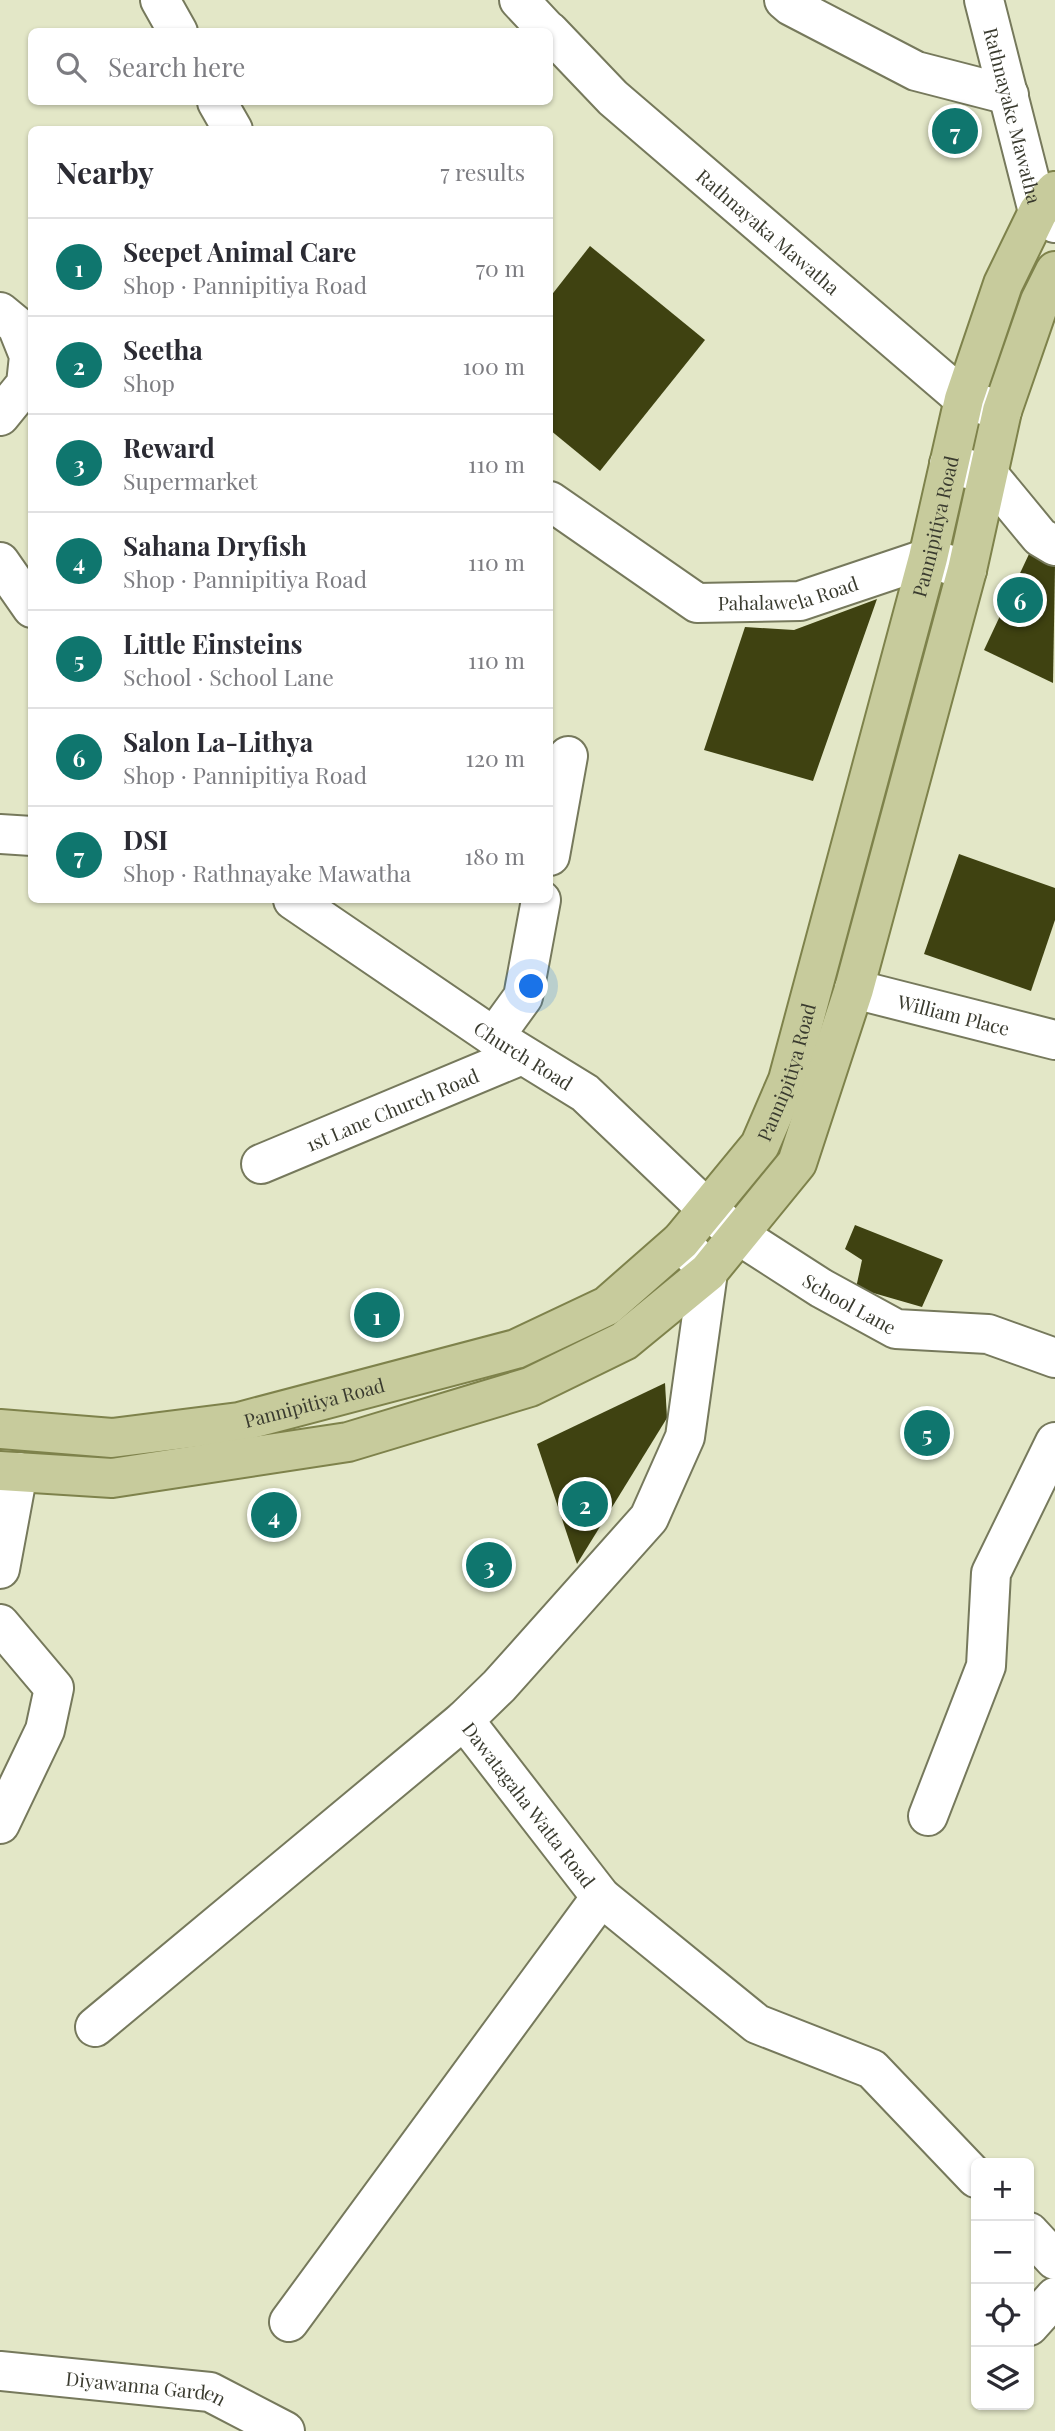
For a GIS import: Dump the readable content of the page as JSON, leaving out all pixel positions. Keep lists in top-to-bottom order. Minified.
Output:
{"streets":{"main road":["Pannipitiya Road"],"street":["Rathnayake Mawatha","Rathnayaka Mawatha","Pahalawela Road","William Place","Church Road","1st Lane Church Road","School Lane","Dawatagaha Watta Road","Diyawanna Garden"]},"crossings":[["Rathnayake Mawatha","Pannipitiya Road"],["Rathnayaka Mawatha","Pannipitiya Road"],["Pannipitiya Road","Pahalawela Road"],["Pannipitiya Road","William Place"],["Pannipitiya Road","Church Road"],["Pannipitiya Road","School Lane"],["Pannipitiya Road","Dawatagaha Watta Road"],["Church Road","1st Lane Church Road"],["Church Road","School Lane"]],"page":{"search":"Search here","pins":["7","6","1","5","2","4","3"],"heading":["Nearby","7 results"],"list":[{"mark":"1","name":"Seepet Animal Care","note":"Shop · Pannipitiya Road","value":"70 m"},{"mark":"2","name":"Seetha","note":"Shop","value":"100 m"},{"mark":"3","name":"Reward","note":"Supermarket","value":"110 m"},{"mark":"4","name":"Sahana Dryfish","note":"Shop · Pannipitiya Road","value":"110 m"},{"mark":"5","name":"Little Einsteins","note":"School · School Lane","value":"110 m"},{"mark":"6","name":"Salon La-Lithya","note":"Shop · Pannipitiya Road","value":"120 m"},{"mark":"7","name":"DSI","note":"Shop · Rathnayake Mawatha","value":"180 m"}],"map_buttons":["+","−"]}}
